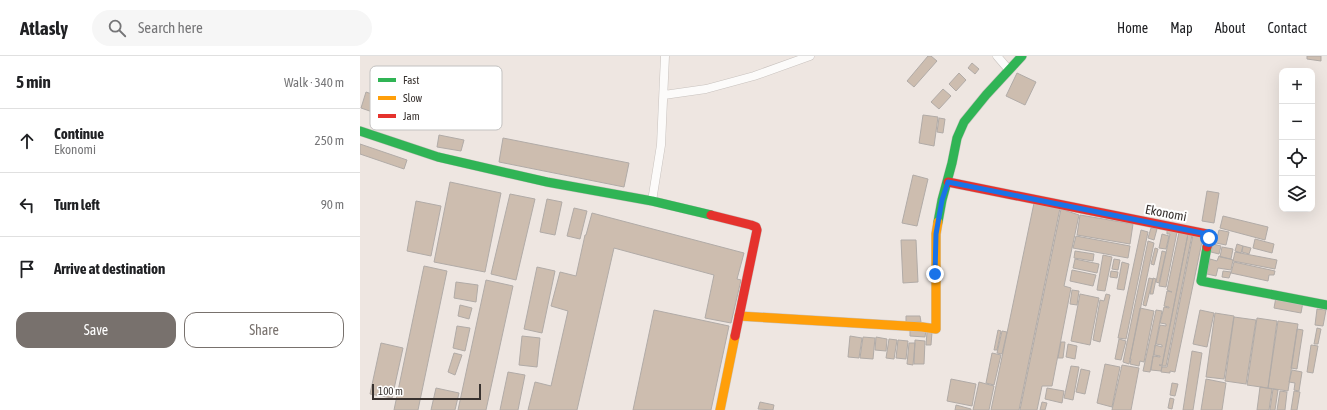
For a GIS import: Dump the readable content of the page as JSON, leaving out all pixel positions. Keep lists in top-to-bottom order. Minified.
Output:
{"streets":{"street":["Ekonomi"]},"legend":["Fast","Slow","Jam"],"scale_bar":"100 m","page":{"header":"Atlasly","search":"Search here","nav":["Home","Map","About","Contact"],"heading":["5 min","Walk · 340 m"],"map_buttons":["+","−"],"list":[["Continue","Ekonomi","250 m"],["Turn left","90 m"],"Arrive at destination"],"buttons":["Save","Share"],"scale":"100 m"}}
